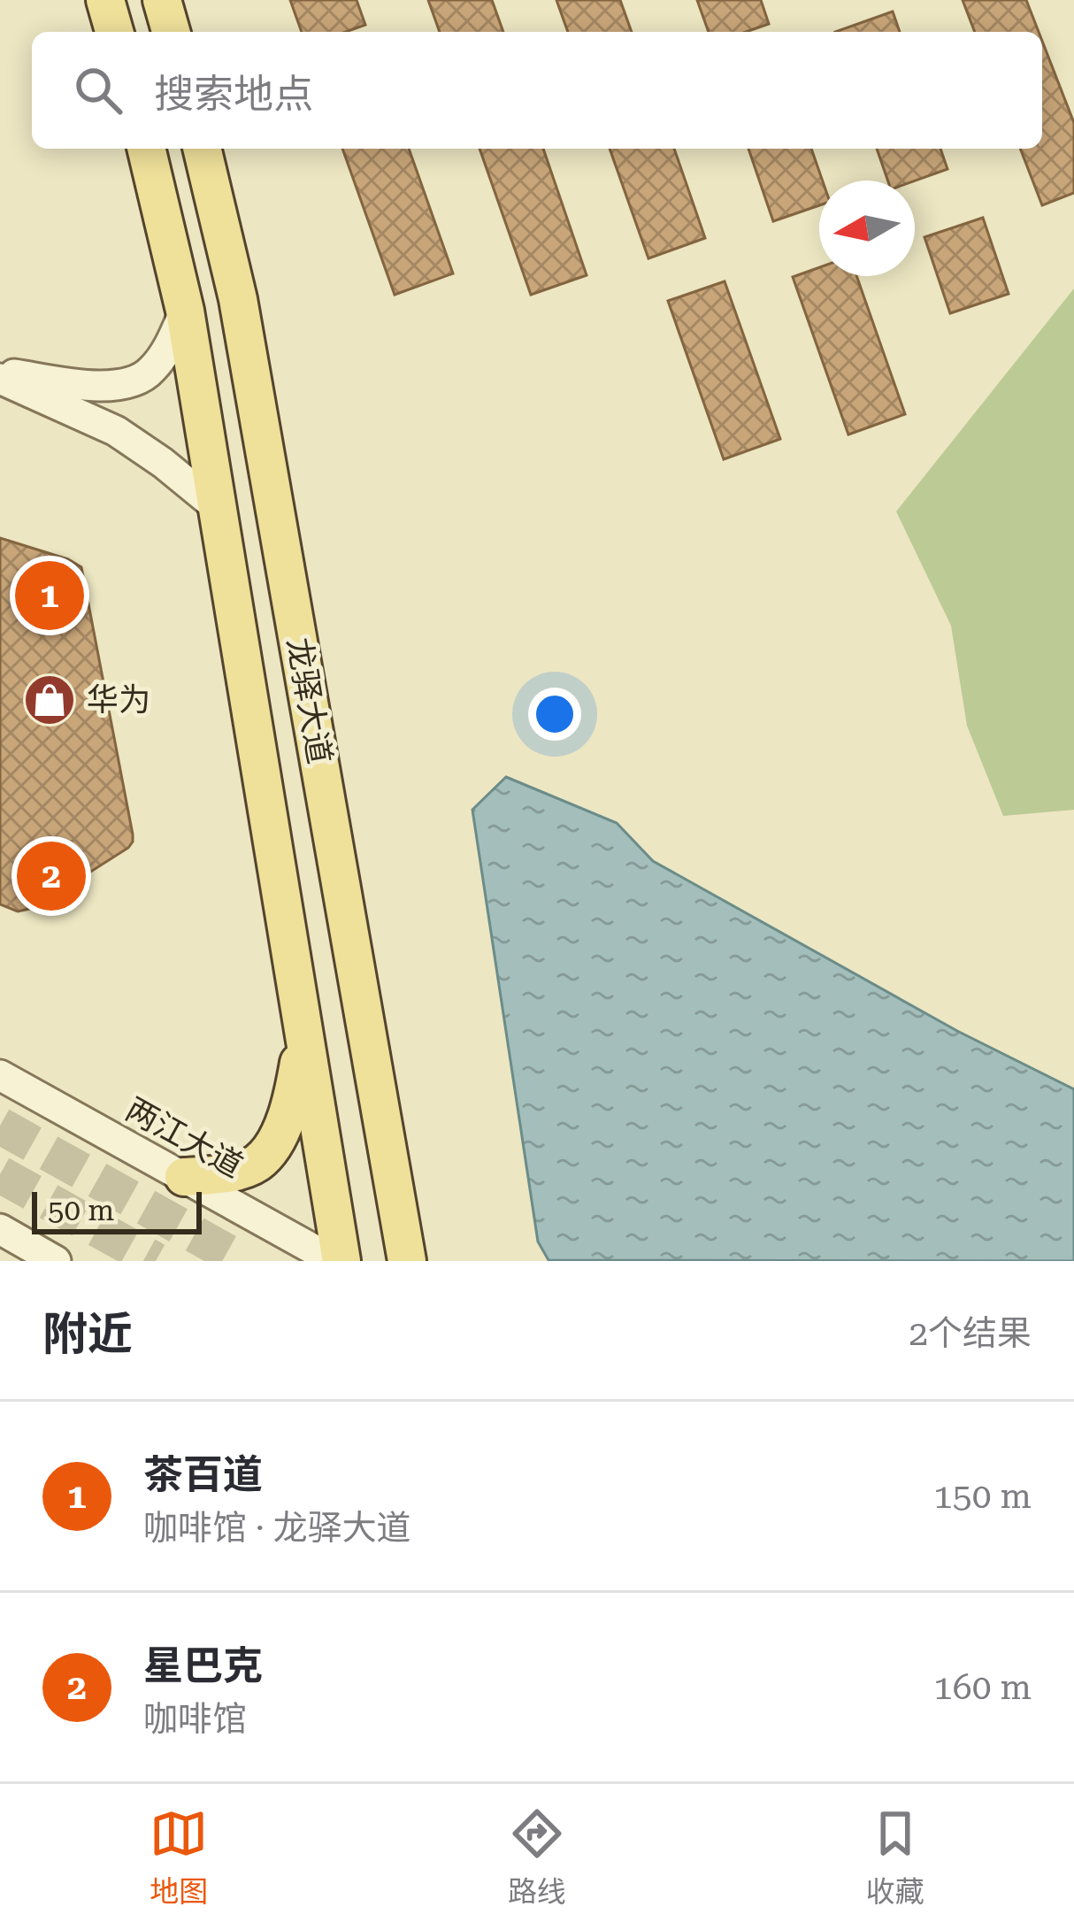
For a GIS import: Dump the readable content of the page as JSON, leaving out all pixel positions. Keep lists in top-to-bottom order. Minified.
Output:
{"streets":{"main road":["龙驿大道"],"street":["两江大道"]},"crossings":[["龙驿大道","两江大道"]],"places":{"shop":["华为"]},"scale_bar":"50 m","north":"left","page":{"search":"搜索地点","pins":["1","2"],"scale":"50 m","heading":["附近","2个结果"],"list":[{"mark":"1","name":"茶百道","note":"咖啡馆 · 龙驿大道","value":"150 m"},{"mark":"2","name":"星巴克","note":"咖啡馆","value":"160 m"}],"nav":["地图","路线","收藏"]}}
